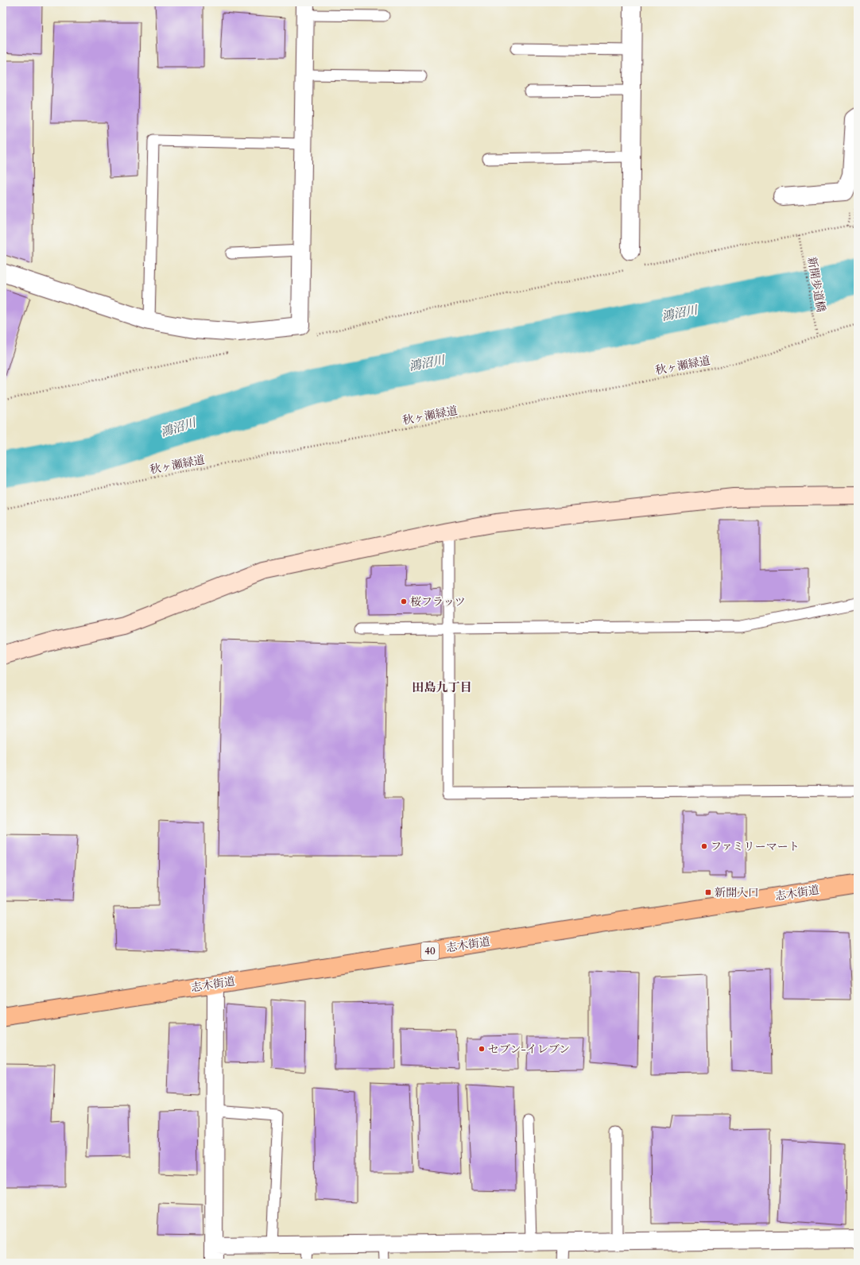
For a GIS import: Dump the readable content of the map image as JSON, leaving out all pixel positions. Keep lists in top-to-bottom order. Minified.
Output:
{"streets":{"main road":["志木街道","40"],"path":["新開歩道橋","秋ヶ瀬緑道"]},"crossings":[["新開歩道橋","秋ヶ瀬緑道"]],"districts":["田島九丁目"],"water":["鴻沼川"],"places":{"other":["桜フラッツ","ファミリーマート","セブン-イレブン"],"transit":["新開入口"]}}
